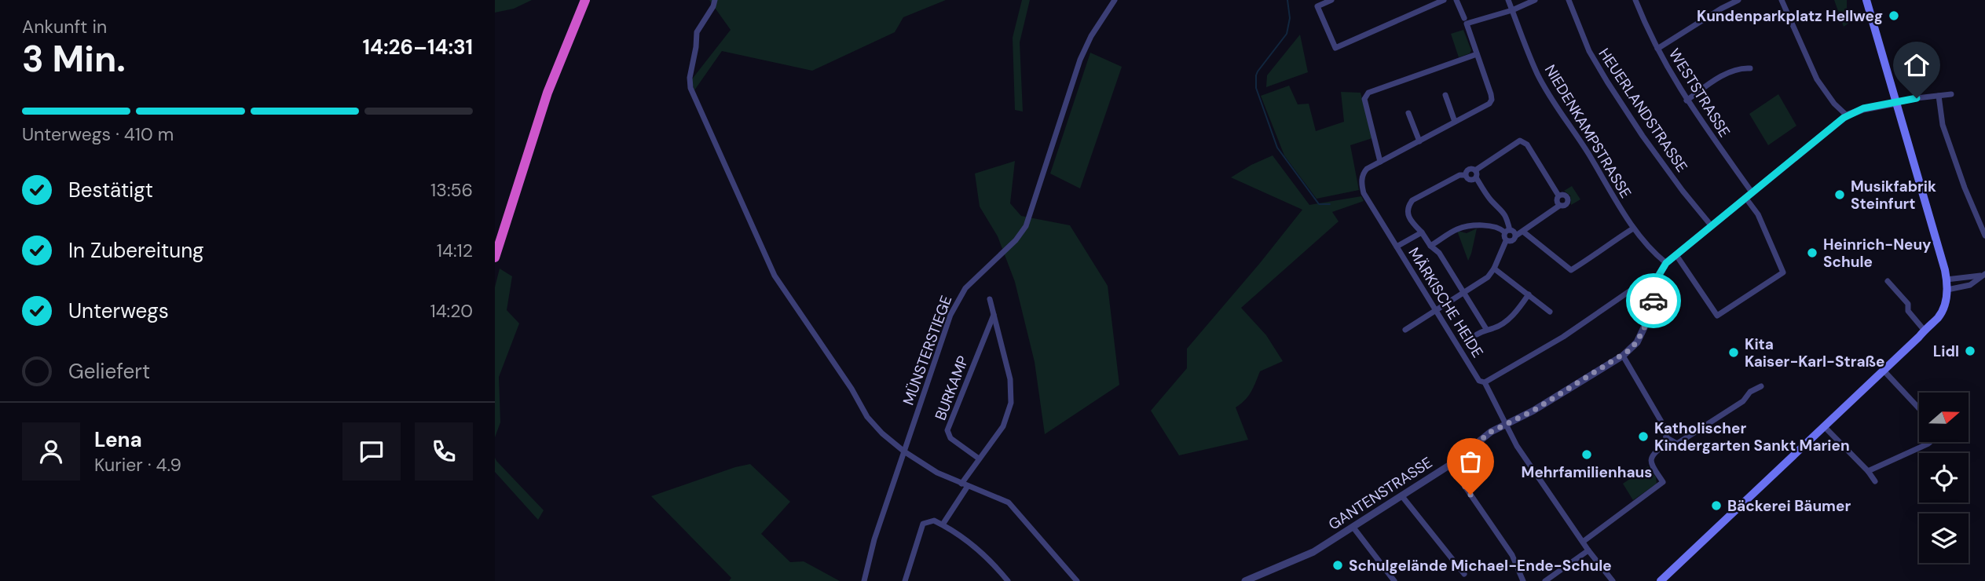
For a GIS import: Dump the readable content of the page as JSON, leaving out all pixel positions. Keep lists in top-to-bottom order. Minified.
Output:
{"streets":{"street":["WESTSTRASSE","HEUERLANDSTRASSE","NIEDENKAMPSTRASSE","MÄRKISCHE HEIDE","MÜNSTERSTIEGE","BURKAMP","GANTENSTRASSE"]},"crossings":[["WESTSTRASSE","GANTENSTRASSE"],["HEUERLANDSTRASSE","GANTENSTRASSE"],["NIEDENKAMPSTRASSE","GANTENSTRASSE"],["MÄRKISCHE HEIDE","GANTENSTRASSE"]],"places":["Kundenparkplatz Hellweg","Musikfabrik Steinfurt","Heinrich-Neuy Schule","Lidl","Kita Kaiser-Karl-Straße","Katholischer Kindergarten Sankt Marien","Mehrfamilienhaus","Bäckerei Bäumer","Schulgelände Michael-Ende-Schule"],"north":"right","page":{"heading":["3 Min.","Ankunft in","14:26–14:31"],"panel":["Lena","Kurier · 4.9"],"bar":"Unterwegs · 410 m","list":[["Bestätigt","13:56"],["In Zubereitung","14:12"],["Unterwegs","14:20"],"Geliefert"]}}
